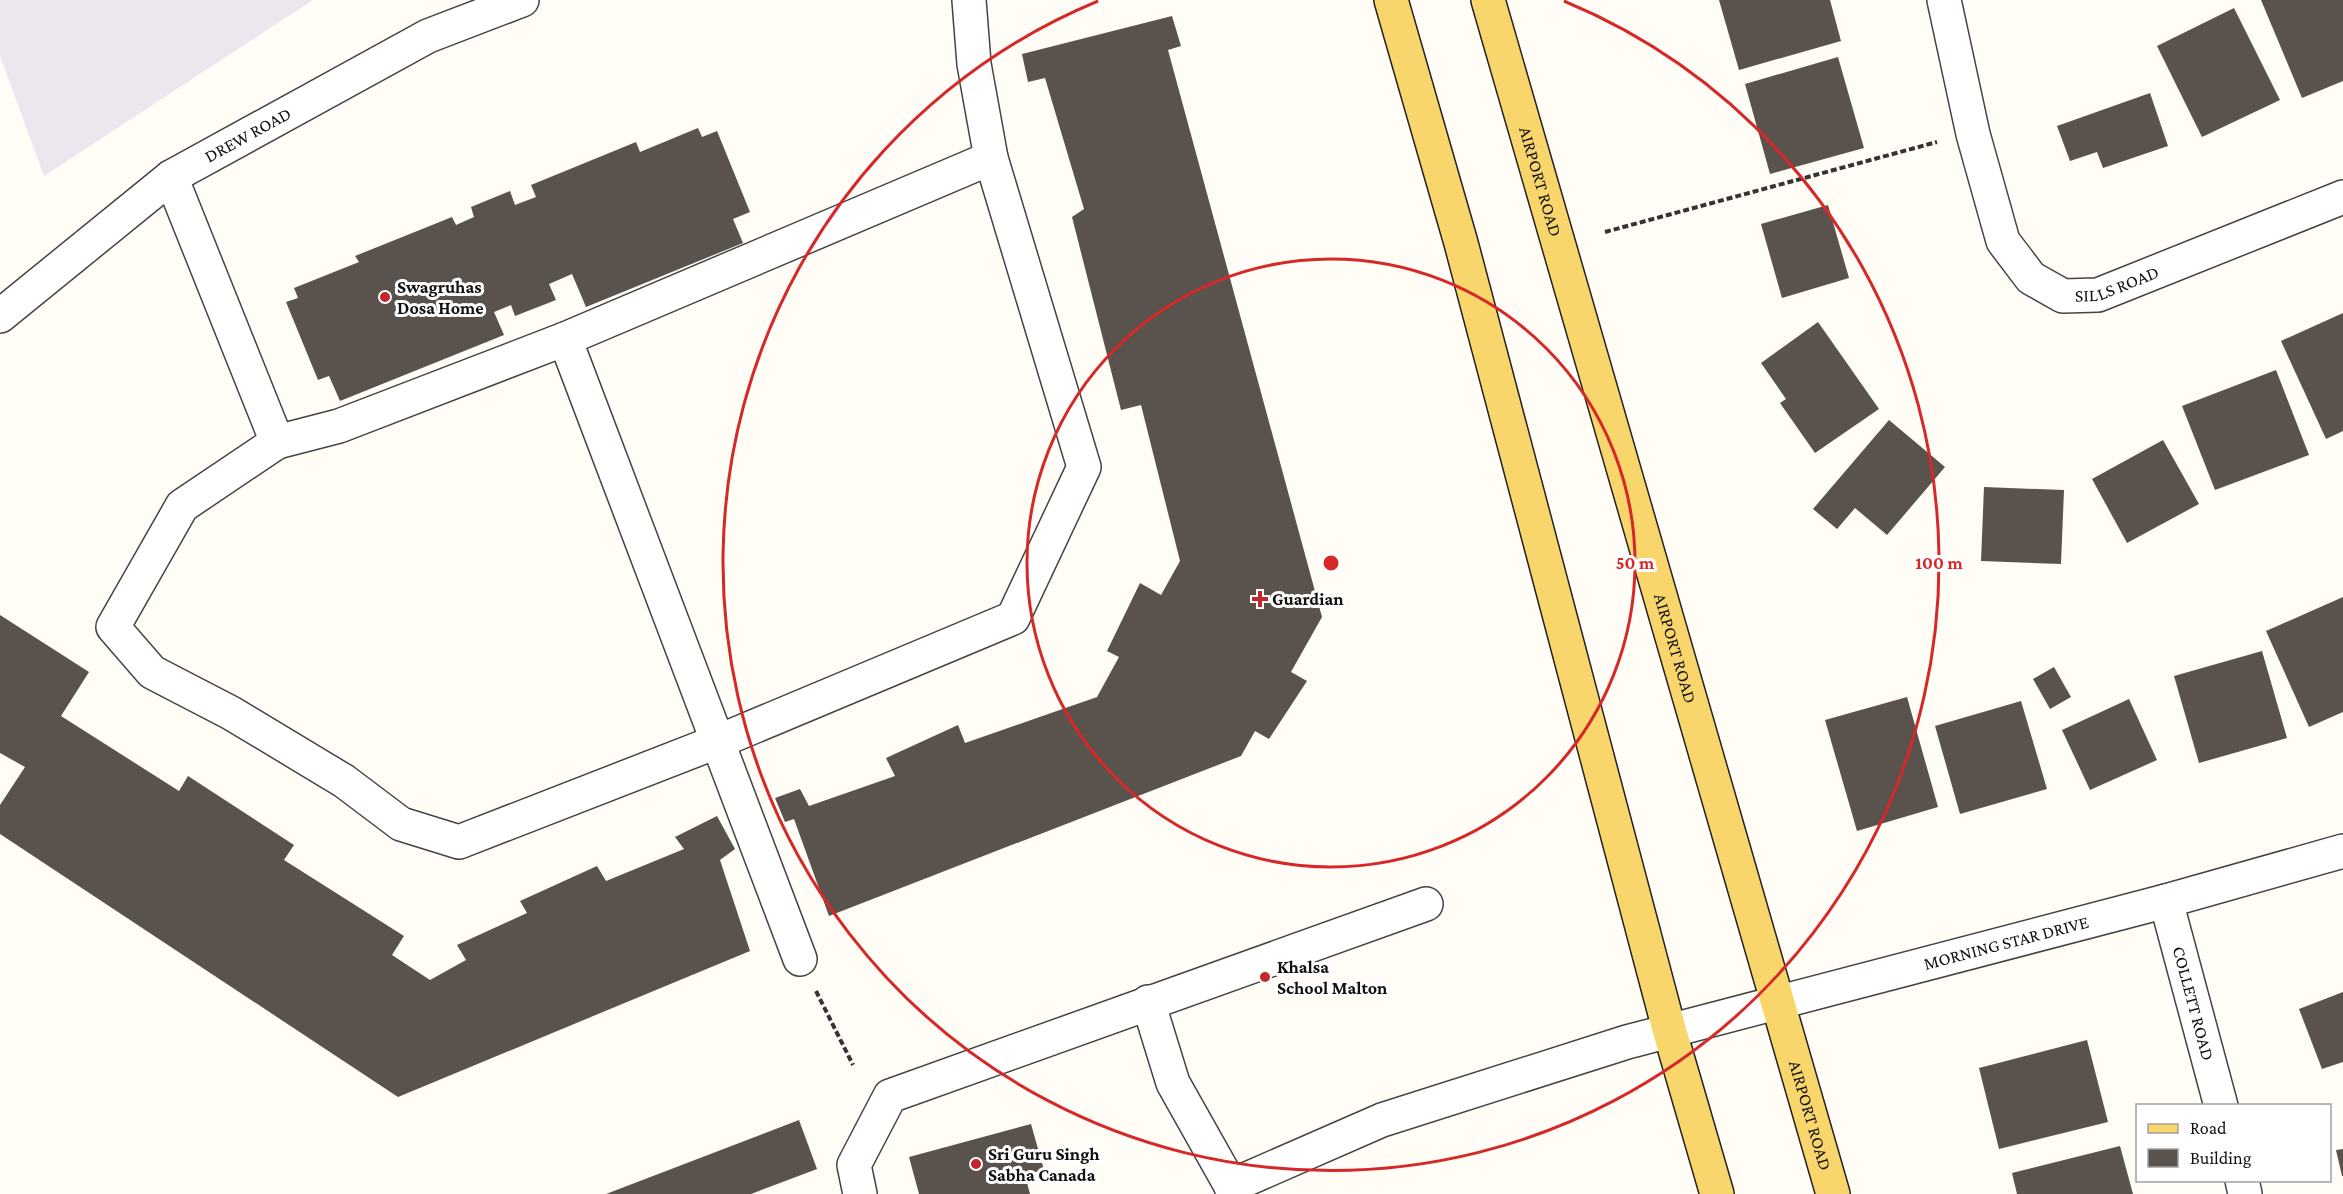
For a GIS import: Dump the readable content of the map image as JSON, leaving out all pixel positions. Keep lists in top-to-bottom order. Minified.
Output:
{"streets":{"main road":["AIRPORT ROAD"],"street":["DREW ROAD","SILLS ROAD","MORNING STAR DRIVE","COLLETT ROAD"]},"crossings":[["AIRPORT ROAD","MORNING STAR DRIVE"],["MORNING STAR DRIVE","COLLETT ROAD"]],"places":{"other":["Swagruhas Dosa Home","Khalsa School Malton","Sri Guru Singh Sabha Canada"],"health":["Guardian"]},"legend":["Road","Building"],"rings":["50 m","100 m"]}
